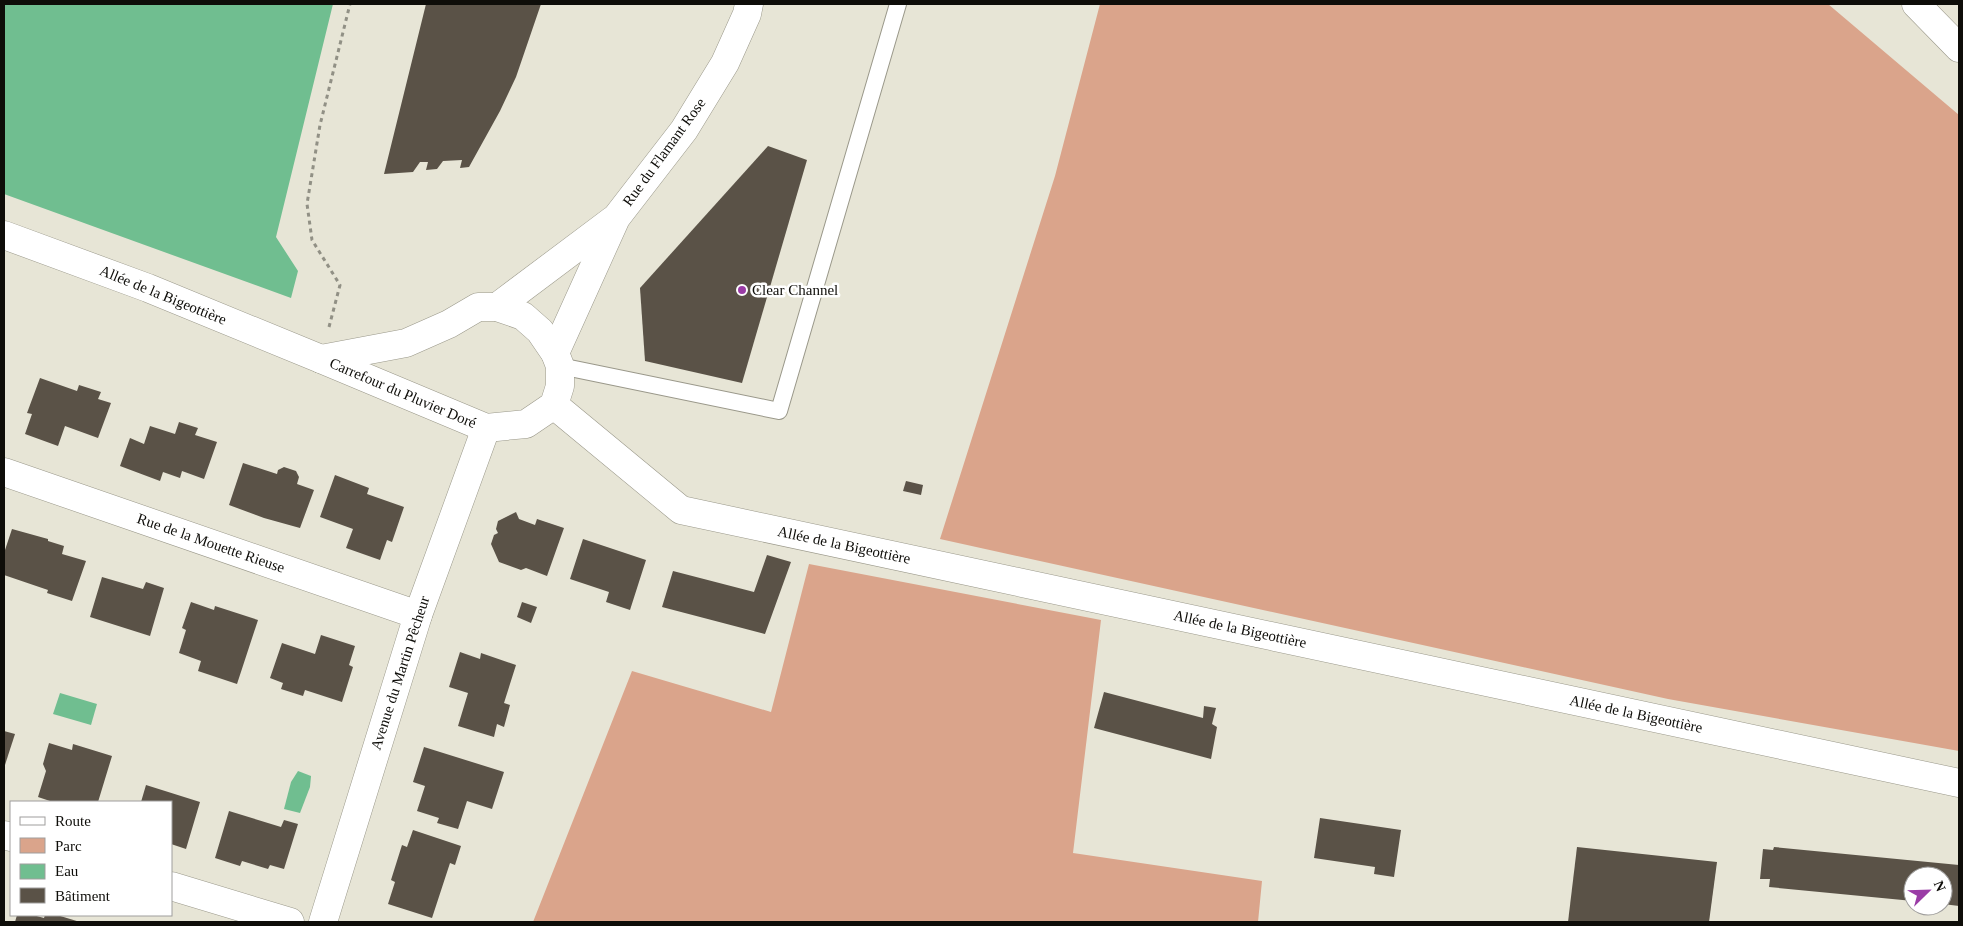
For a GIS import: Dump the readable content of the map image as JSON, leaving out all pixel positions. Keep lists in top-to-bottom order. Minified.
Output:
{"streets":{"main road":["Rue du Flamant Rose","Allée de la Bigeottière","Carrefour du Pluvier Doré","Rue de la Mouette Rieuse","Avenue du Martin Pêcheur"]},"crossings":[["Rue du Flamant Rose","Carrefour du Pluvier Doré"],["Allée de la Bigeottière","Carrefour du Pluvier Doré"],["Carrefour du Pluvier Doré","Avenue du Martin Pêcheur"],["Rue de la Mouette Rieuse","Avenue du Martin Pêcheur"]],"places":["Clear Channel"],"legend":["Route","Parc","Eau","Bâtiment"],"north":"top right"}
